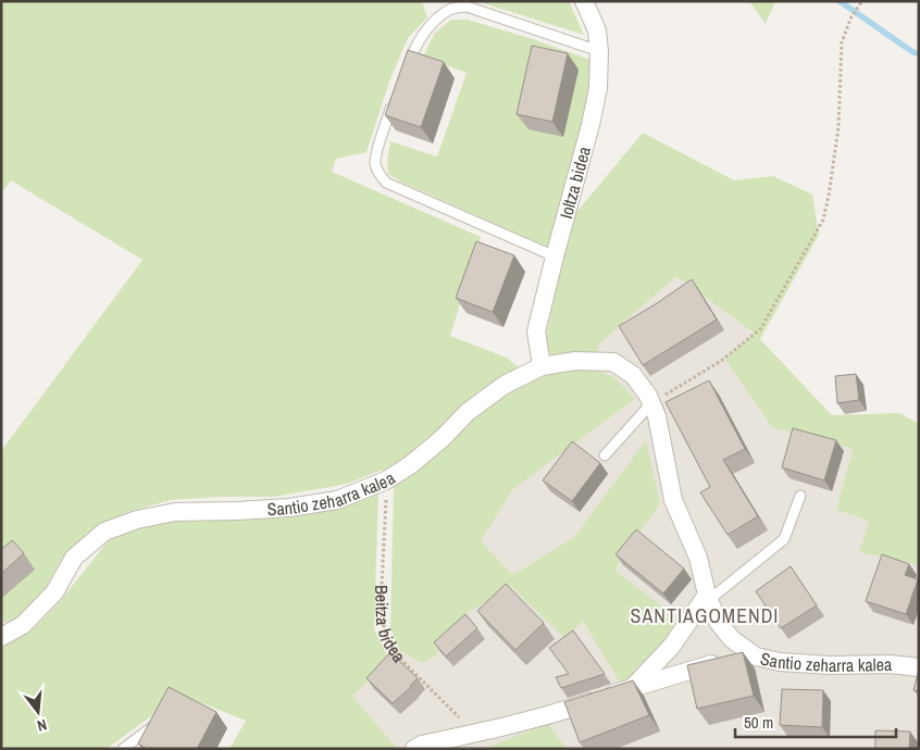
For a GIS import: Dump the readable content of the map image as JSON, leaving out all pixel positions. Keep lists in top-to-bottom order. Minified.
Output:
{"streets":{"street":["Ioltza bidea","Santio zeharra kalea"],"path":["Beitza bidea"]},"crossings":[["Ioltza bidea","Santio zeharra kalea"],["Santio zeharra kalea","Beitza bidea"]],"districts":["SANTIAGOMENDI"],"scale_bar":"50 m","north":"bottom"}
